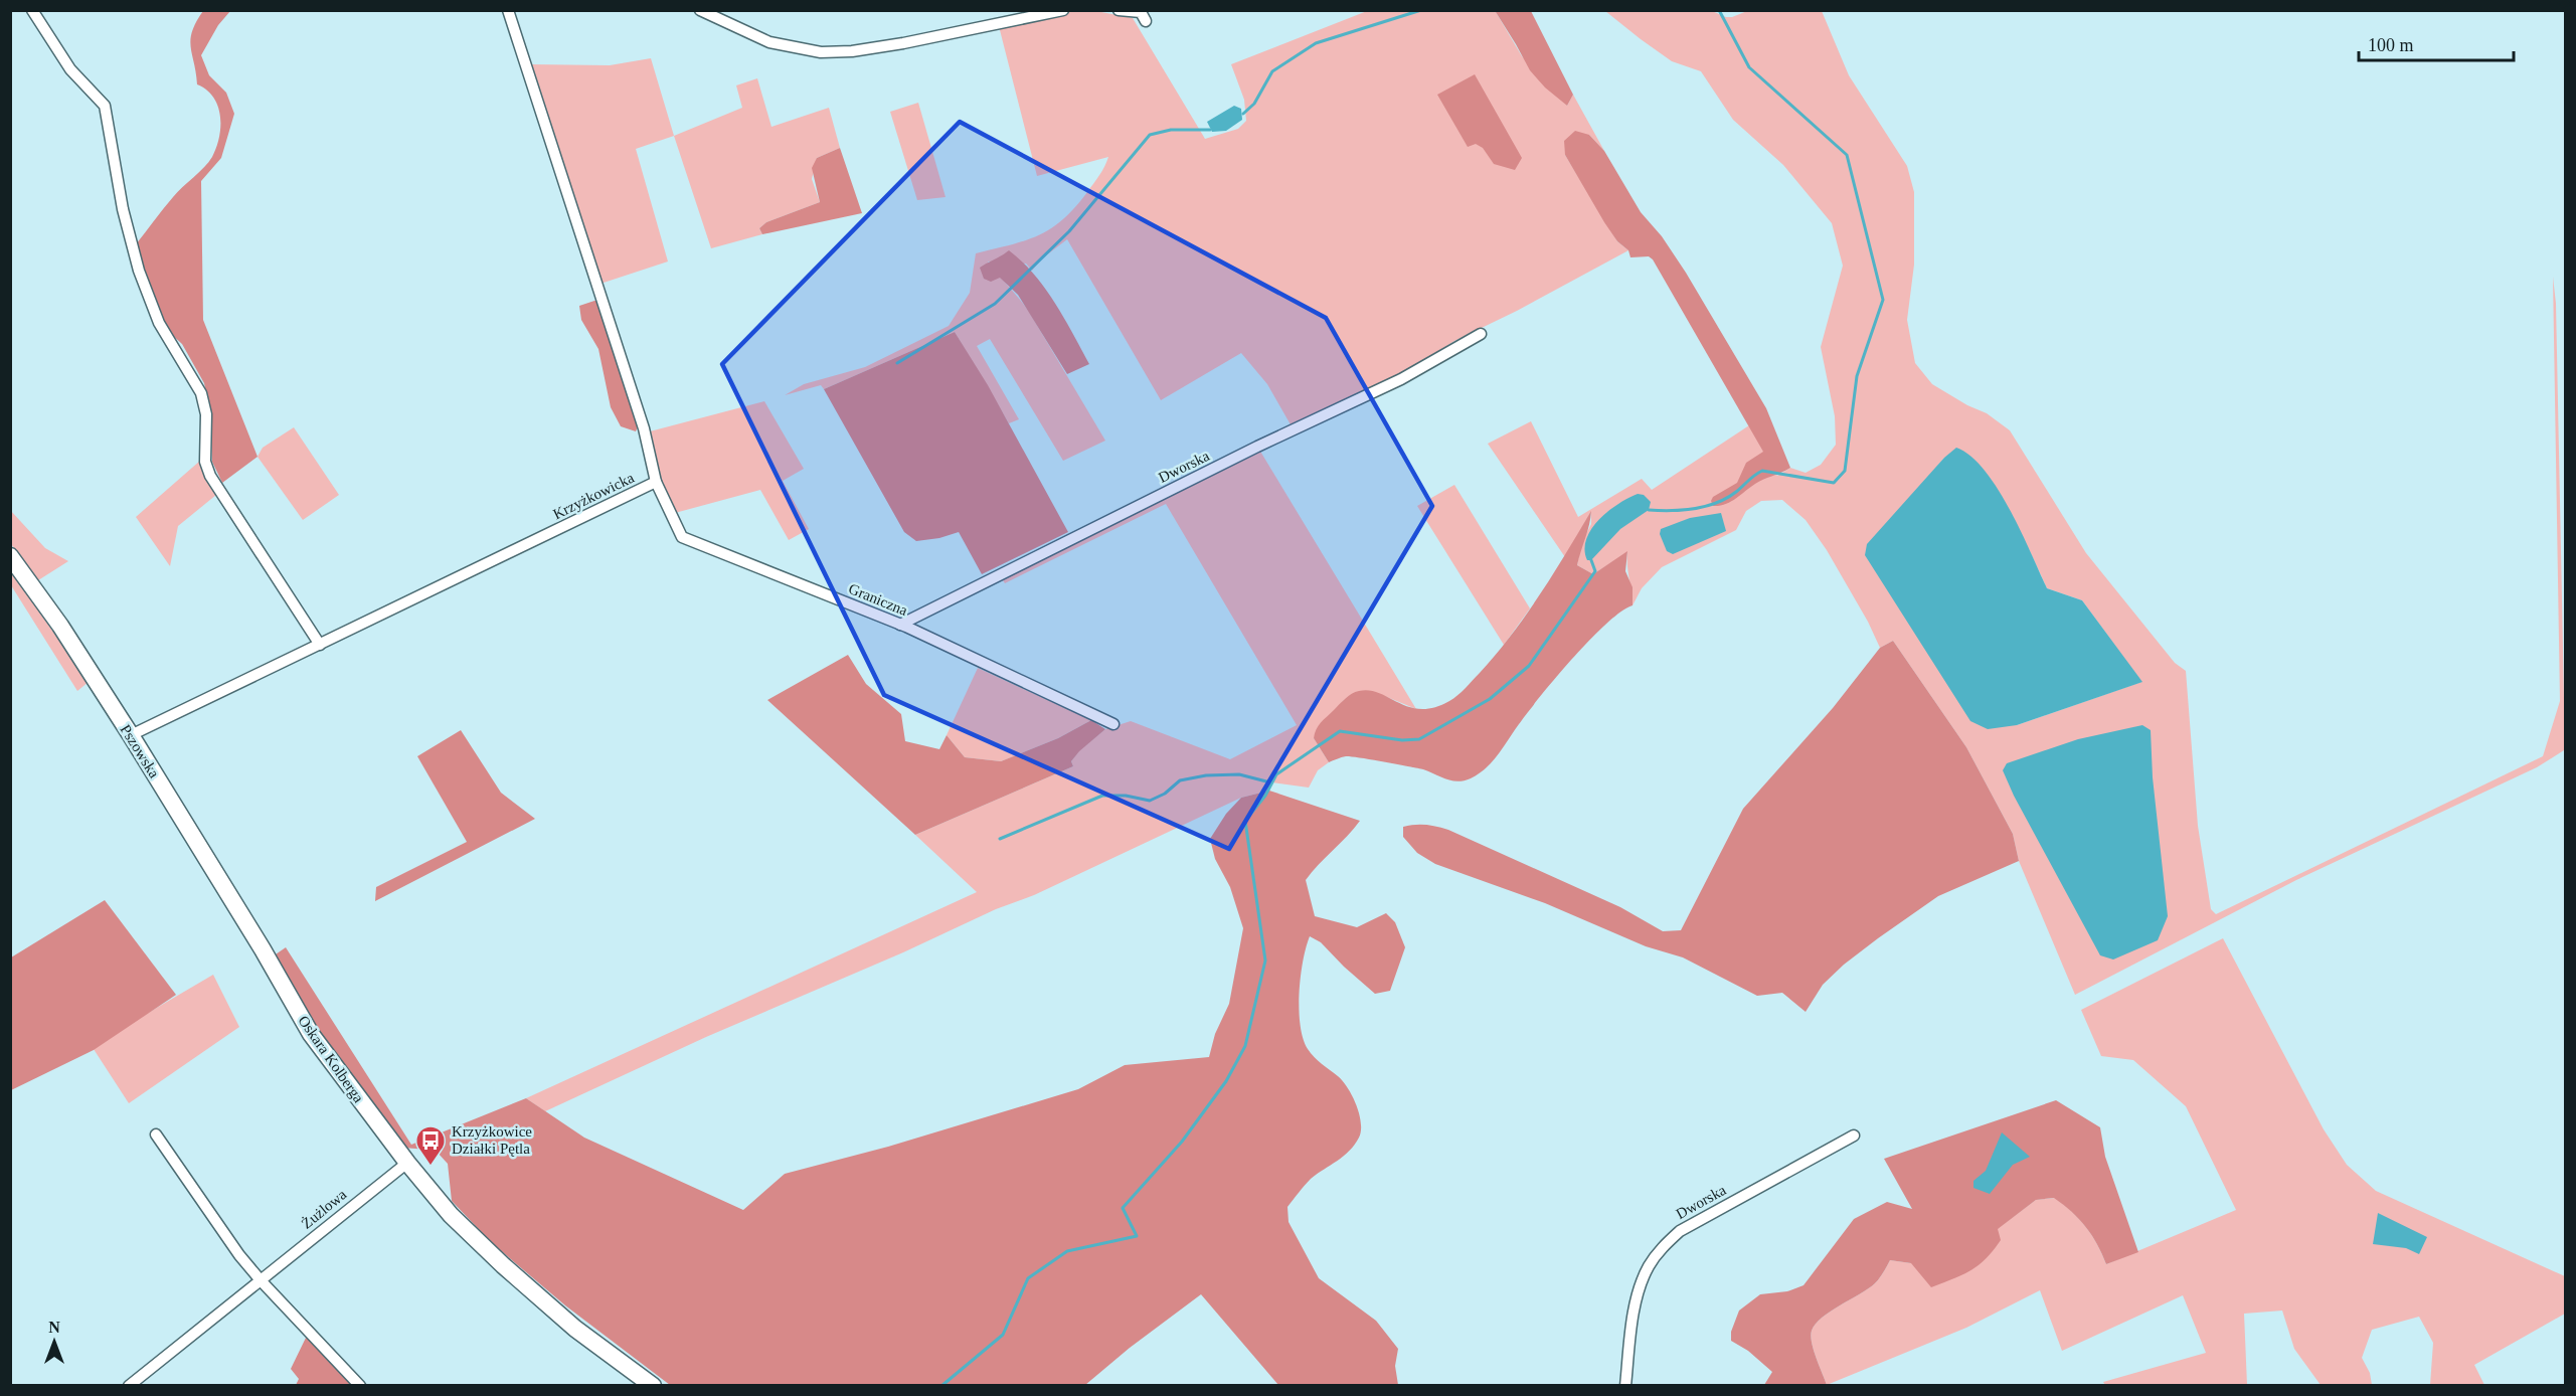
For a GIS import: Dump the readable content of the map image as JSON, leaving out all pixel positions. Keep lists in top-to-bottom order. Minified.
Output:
{"streets":{"main road":["Pszowska","Oskara Kolberga"],"street":["Dworska","Krzyżkowicka","Graniczna","Żużlowa"]},"crossings":[["Dworska","Graniczna"],["Krzyżkowicka","Graniczna"],["Krzyżkowicka","Pszowska"],["Pszowska","Oskara Kolberga"],["Oskara Kolberga","Żużlowa"]],"places":{"bus stop":["Krzyżkowice Działki Pętla"]},"scale_bar":"100 m","north":"top"}
